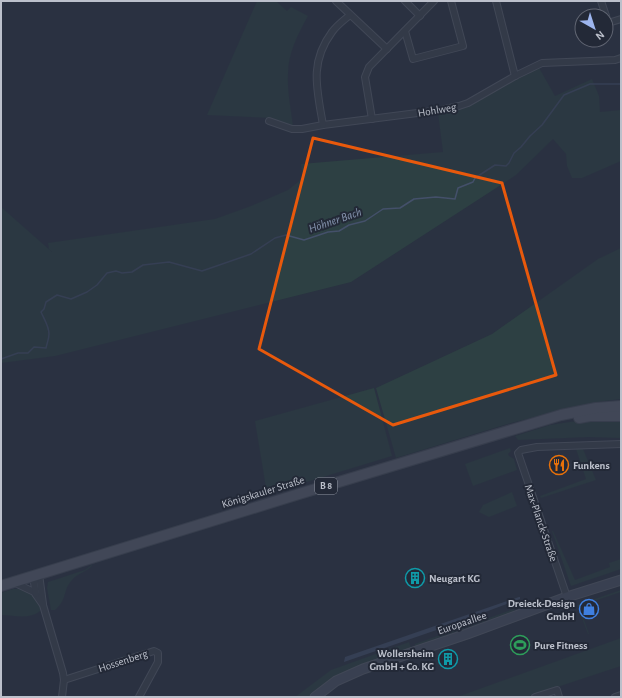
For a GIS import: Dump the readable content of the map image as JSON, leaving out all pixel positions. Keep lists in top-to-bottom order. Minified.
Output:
{"streets":{"main road":["B 8","Königskauler Straße","Europaallee"],"street":["Hohlweg","Max-Planck-Straße","Hossenberg"]},"crossings":[["Max-Planck-Straße","Europaallee"]],"water":["Höhner Bach"],"places":{"restaurant":["Funkens"],"building":["Neugart KG","Wollersheim GmbH + Co. KG"],"shop":["Dreieck-Design GmbH"],"sports":["Pure Fitness"]},"north":"bottom right"}
